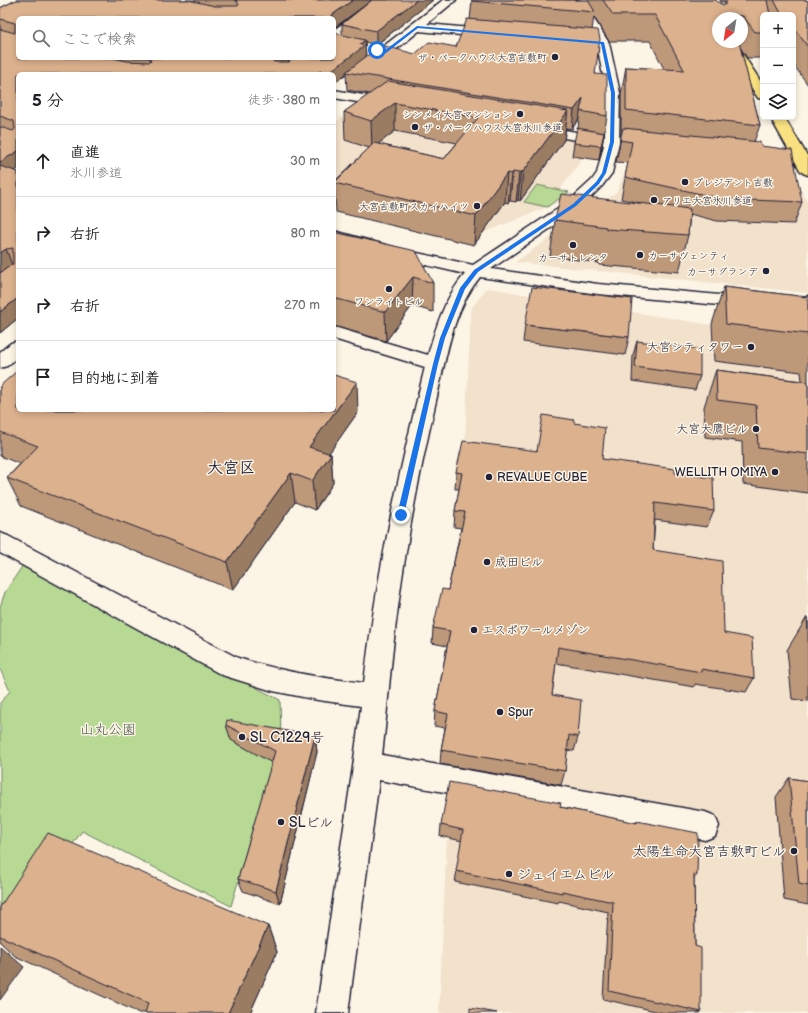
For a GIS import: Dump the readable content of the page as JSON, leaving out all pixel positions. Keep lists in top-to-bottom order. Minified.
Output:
{"districts":["大宮区"],"parks":["山丸公園"],"places":["ザ・パークハウス大宮吉敷町","シンメイ大宮マンション","ザ・パークハウス大宮氷川参道","プレジデント吉敷","アリエ大宮氷川参道","大宮吉敷町スカイハイツ","カーサトレンタ","カーサヴェンティ","カーサグランデ","ワンライトビル","大宮シティタワー","大宮大鷹ビル","WELLITH OMIYA","REVALUE CUBE","成田ビル","エスポワールメゾン","Spur","SL C1229号","SLビル","太陽生命大宮吉敷町ビル","ジェイエムビル"],"north":"bottom left","page":{"map_buttons":["+","−"],"search":"ここで検索","heading":["5 分","徒歩 · 380 m"],"list":[["直進","氷川参道","30 m"],["右折","80 m"],["右折","270 m"],"目的地に到着"]}}
